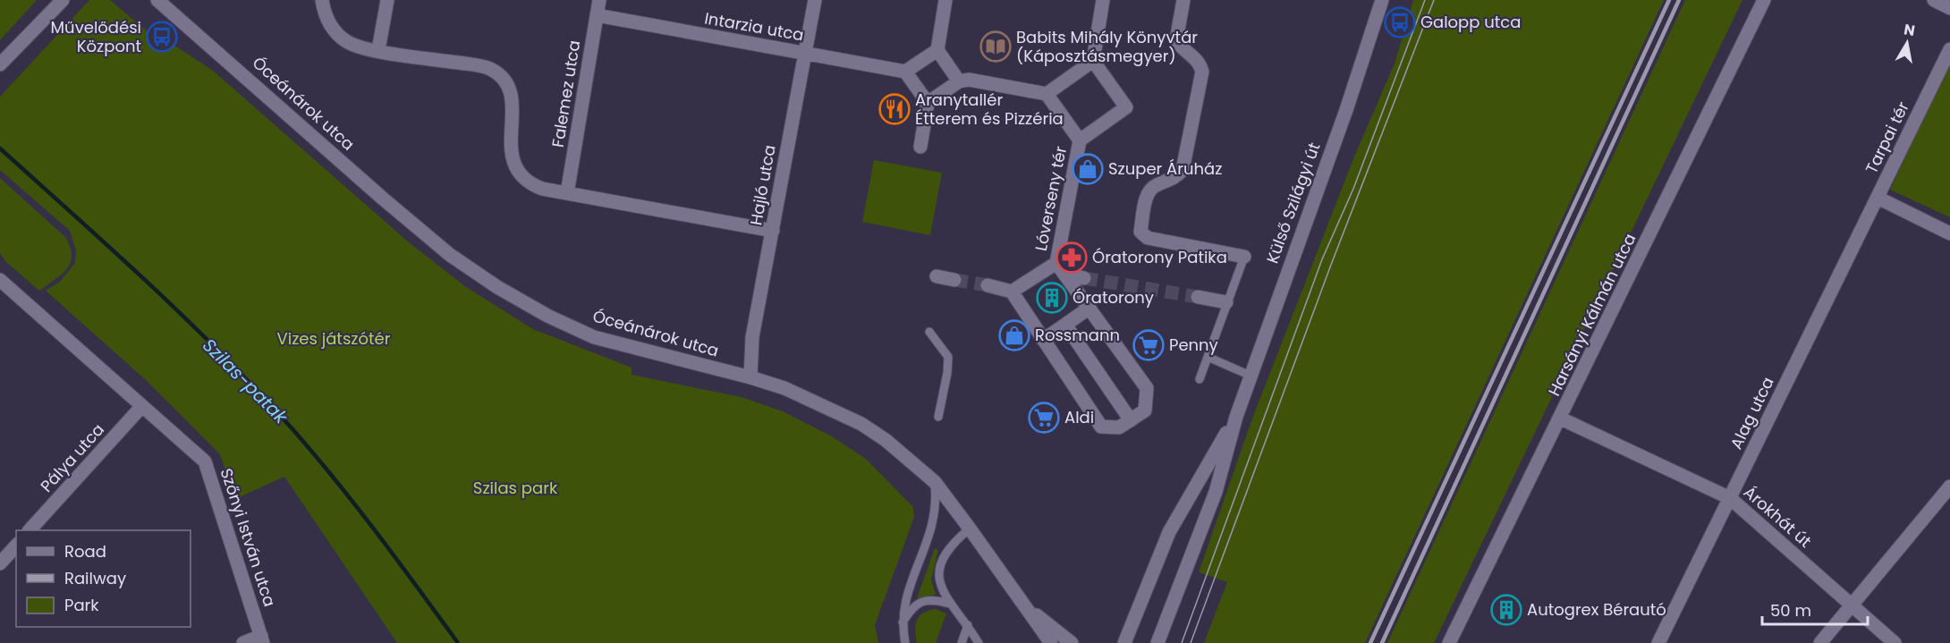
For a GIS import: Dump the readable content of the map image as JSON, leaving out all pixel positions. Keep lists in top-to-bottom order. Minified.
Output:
{"streets":{"street":["Intarzia utca","Falemez utca","Óceánárok utca","Tarpai tér","Hajló utca","Lóverseny tér","Külső Szilágyi út","Harsányi Kálmán utca","Alag utca","Pálya utca","Árokhát út","Szőnyi István utca"]},"crossings":[["Intarzia utca","Falemez utca"],["Intarzia utca","Hajló utca"],["Óceánárok utca","Hajló utca"],["Tarpai tér","Alag utca"],["Harsányi Kálmán utca","Árokhát út"],["Alag utca","Árokhát út"],["Pálya utca","Szőnyi István utca"]],"water":["Szilas-patak"],"parks":["Vizes játszótér","Szilas park"],"places":{"bus stop":["Galopp utca","Művelődési Központ"],"library":["Babits Mihály Könyvtár (Káposztásmegyer)"],"restaurant":["Aranytallér Étterem és Pizzéria"],"shop":["Szuper Áruház","Rossmann"],"pharmacy":["Óratorony Patika"],"building":["Óratorony","Autogrex Bérautó"],"supermarket":["Penny","Aldi"]},"legend":["Road","Railway","Park"],"scale_bar":"50 m","north":"top"}
